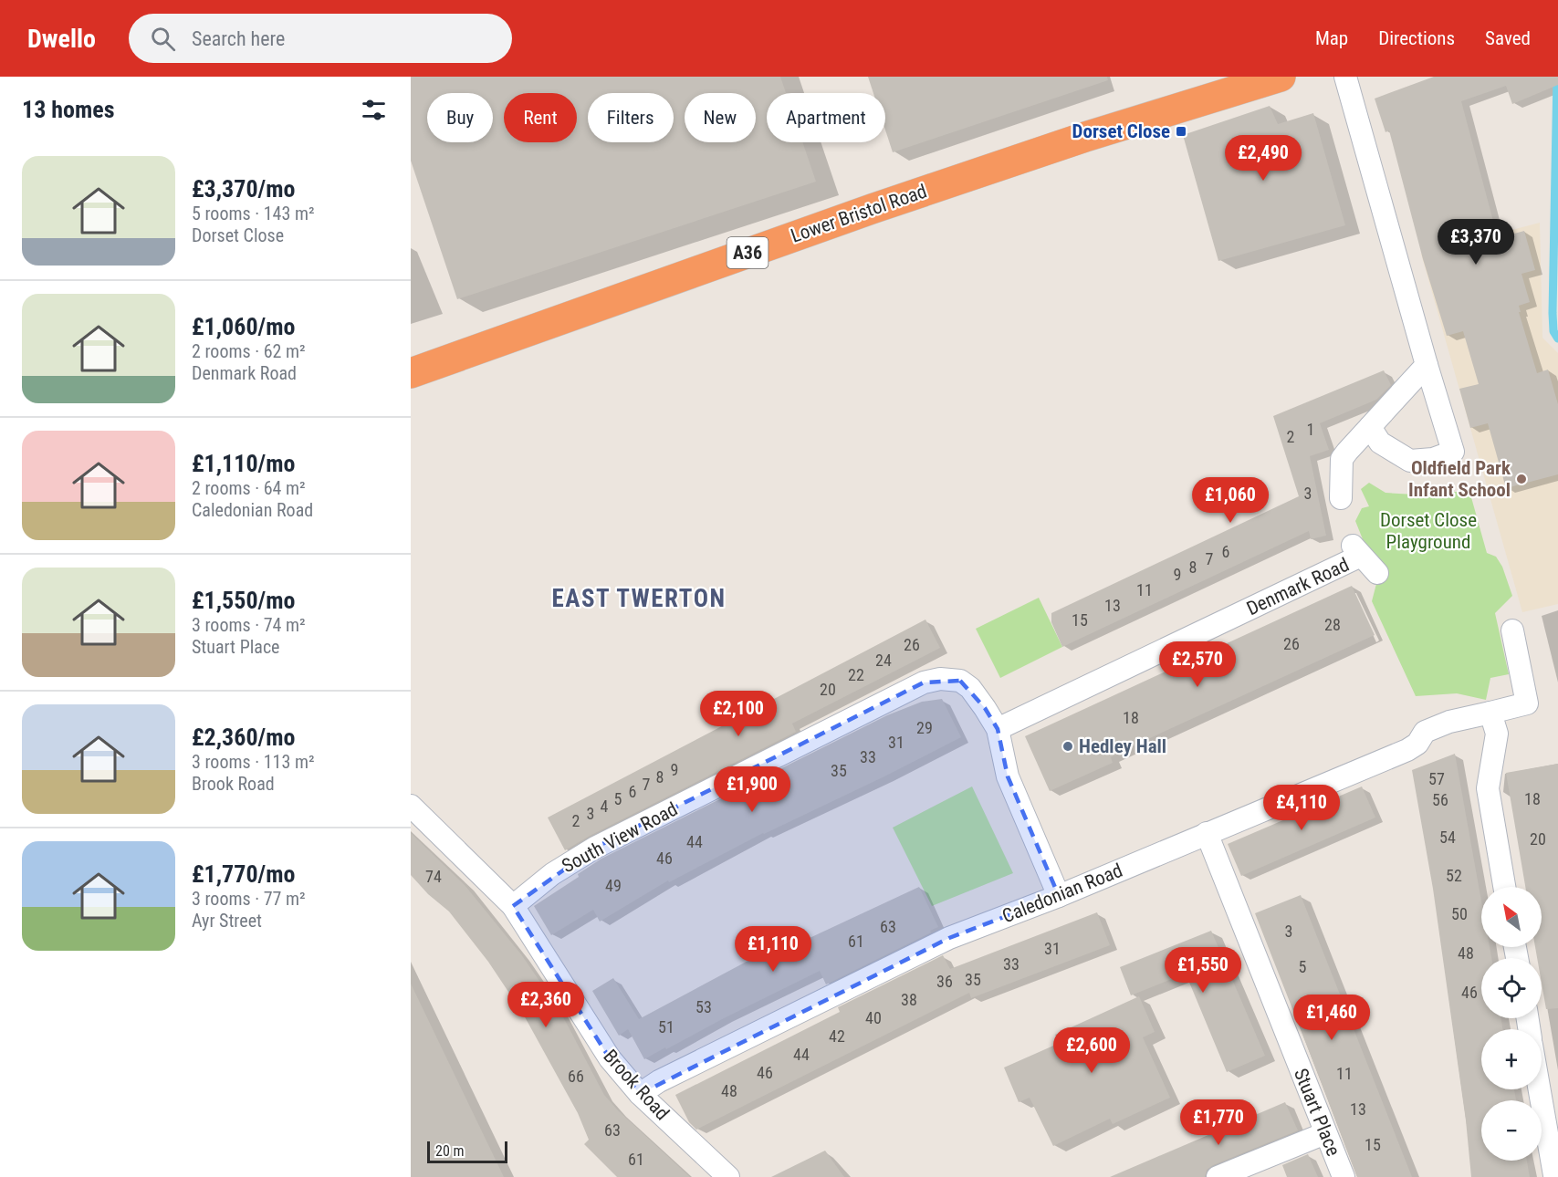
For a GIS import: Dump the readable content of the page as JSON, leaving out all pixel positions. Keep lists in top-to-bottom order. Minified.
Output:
{"streets":{"highway":["Lower Bristol Road","A36"],"street":["Denmark Road","South View Road","Caledonian Road","Brook Road","Stuart Place"]},"crossings":[["Denmark Road","South View Road"],["South View Road","Brook Road"],["Caledonian Road","Brook Road"],["Caledonian Road","Stuart Place"]],"districts":["EAST TWERTON"],"parks":["Dorset Close Playground"],"places":{"transit":["Dorset Close"],"other":["Oldfield Park Infant School","Hedley Hall"]},"house_numbers":["1","2","3","6","7","8","9","11","13","15","28","26","26","24","22","20","18","29","31","33","9","35","8","57","7","6","5","18","56","4","3","2","54","20","44","46","52","74","49","50","63","3","61","31","48","33","5","35","36","46","38","53","40","51","42","44","46","11","66","48","13","63","15","61"],"scale_bar":"20 m","north":"top left","page":{"header":"Dwello","search":"Search here","nav":["Map","Directions","Saved"],"heading":"13 homes","chip":["Buy","Rent","Filters","New","Apartment"],"price":["£2,490","£3,370","£1,060","£2,570","£2,100","£1,900","£4,110","£1,110","£1,550","£2,360","£1,460","£2,600","£1,770"],"list":[{"name":"£3,370/mo","note":"5 rooms · 143 m² · Dorset Close"},{"name":"£1,060/mo","note":"2 rooms · 62 m² · Denmark Road"},{"name":"£1,110/mo","note":"2 rooms · 64 m² · Caledonian Road"},{"name":"£1,550/mo","note":"3 rooms · 74 m² · Stuart Place"},{"name":"£2,360/mo","note":"3 rooms · 113 m² · Brook Road"},{"name":"£1,770/mo","note":"3 rooms · 77 m² · Ayr Street"}],"map_buttons":["+","−"],"scale":"20 m"}}
